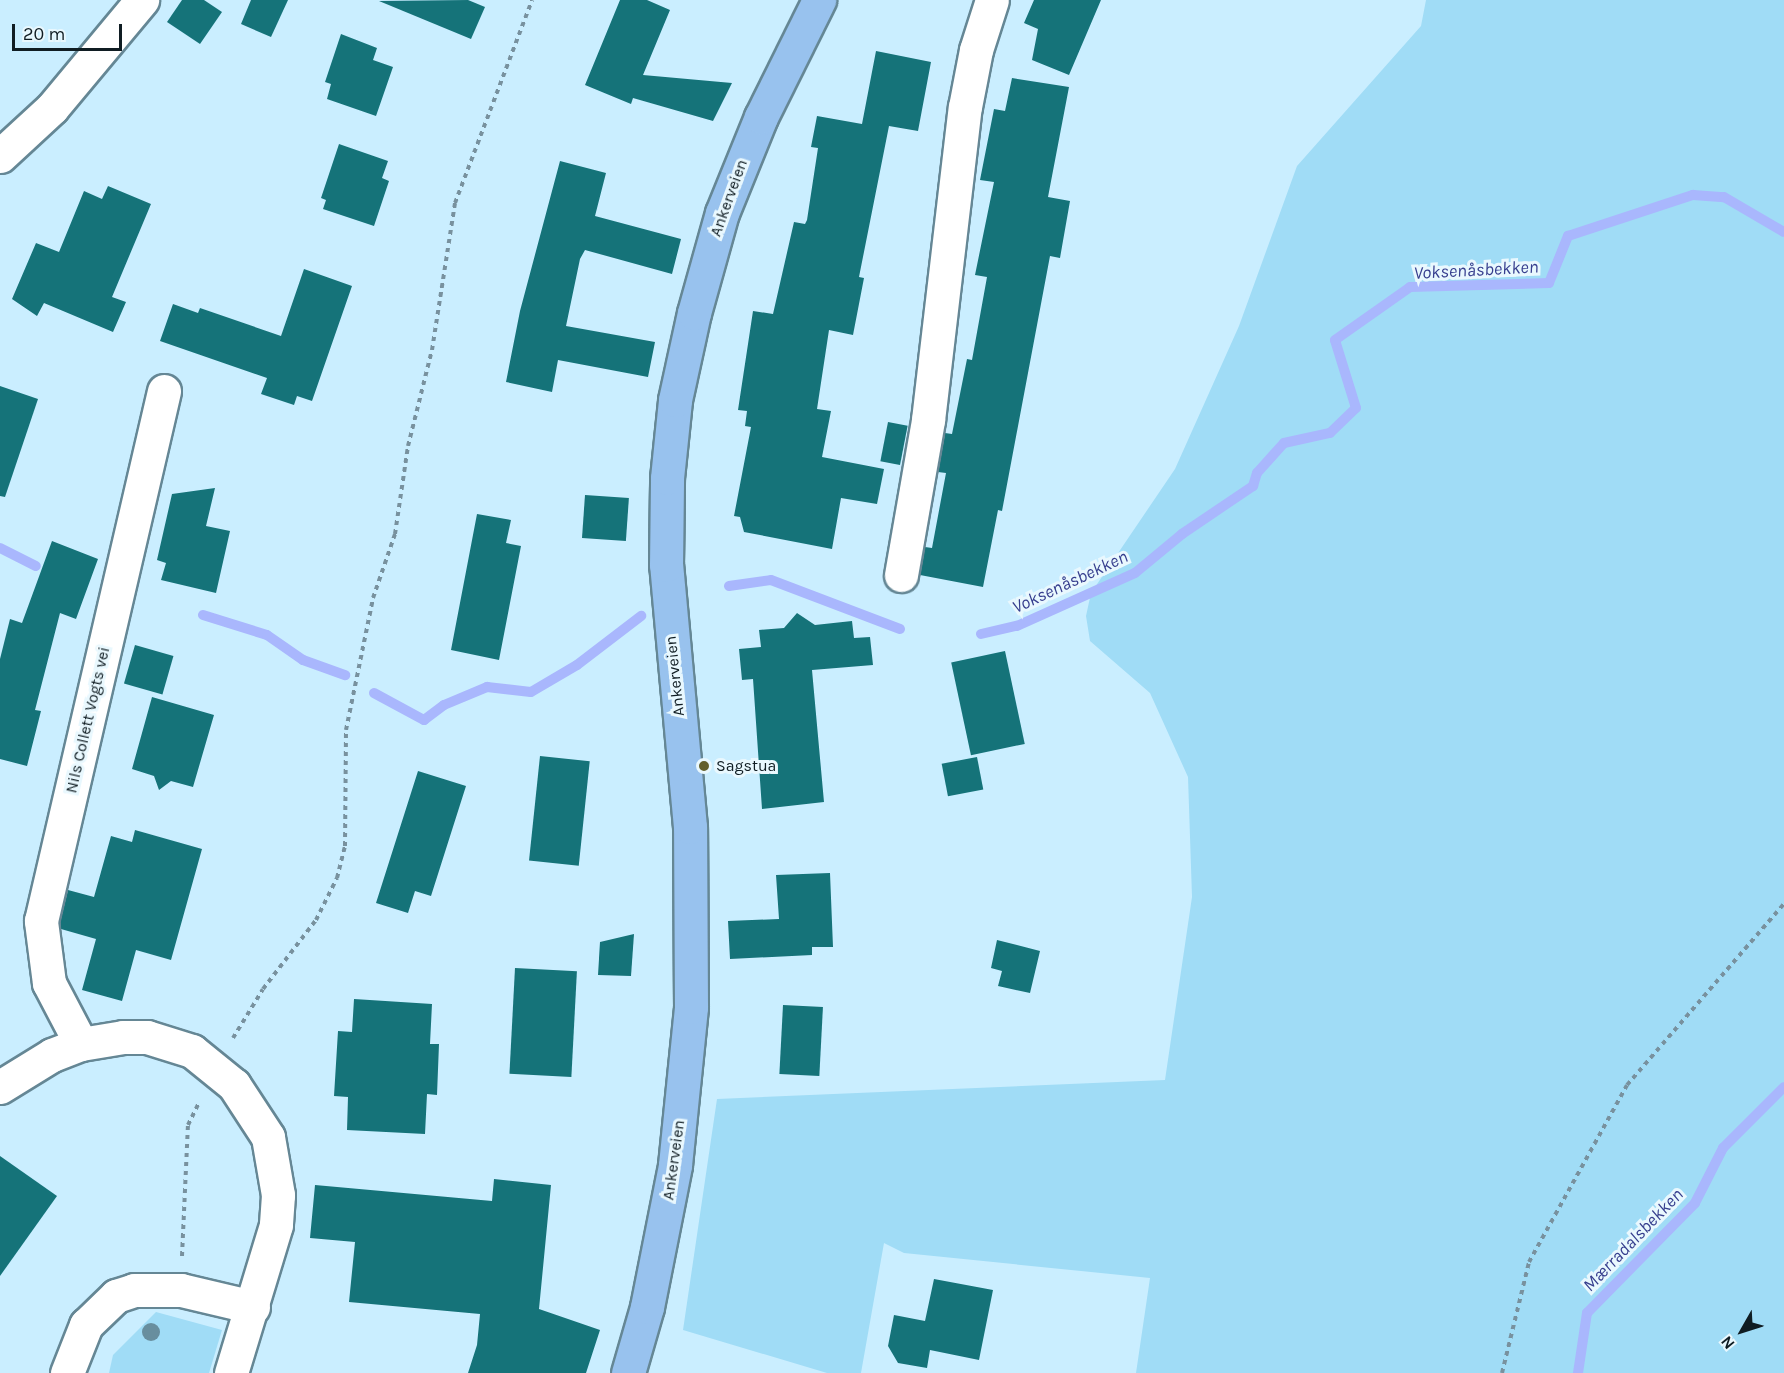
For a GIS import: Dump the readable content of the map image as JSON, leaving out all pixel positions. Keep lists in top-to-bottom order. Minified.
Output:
{"streets":{"main road":["Ankerveien"],"street":["Nils Collett Vogts vei"]},"water":["Voksenåsbekken","Mærradalsbekken"],"places":["Sagstua"],"scale_bar":"20 m","north":"bottom left"}
